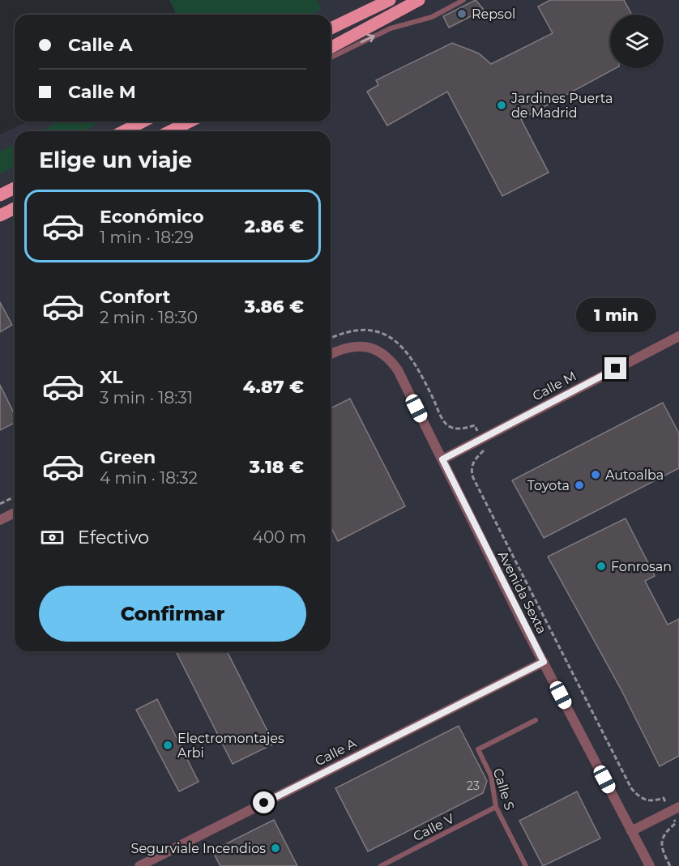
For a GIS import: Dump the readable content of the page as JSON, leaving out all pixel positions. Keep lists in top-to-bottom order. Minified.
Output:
{"streets":{"street":["Calle M","Avenida Sexta","Calle A"],"lane":["Calle S","Calle V"]},"crossings":[["Calle M","Avenida Sexta"],["Avenida Sexta","Calle A"],["Calle S","Calle V"]],"places":["Repsol","Jardines Puerta de Madrid","Autoalba","Toyota","Fonrosan","Electromontajes Arbi","Segurviale Incendios"],"house_numbers":["23"],"page":{"banner":["Calle A","Calle M"],"heading":"Elige un viaje","list":[{"name":"Económico","note":"1 min · 18:29","value":"2.86 €"},{"name":"Confort","note":"2 min · 18:30","value":"3.86 €"},{"name":"XL","note":"3 min · 18:31","value":"4.87 €"},{"name":"Green","note":"4 min · 18:32","value":"3.18 €"}],"bubble":"1 min","pay":["Efectivo","400 m"],"buttons":"Confirmar"}}
